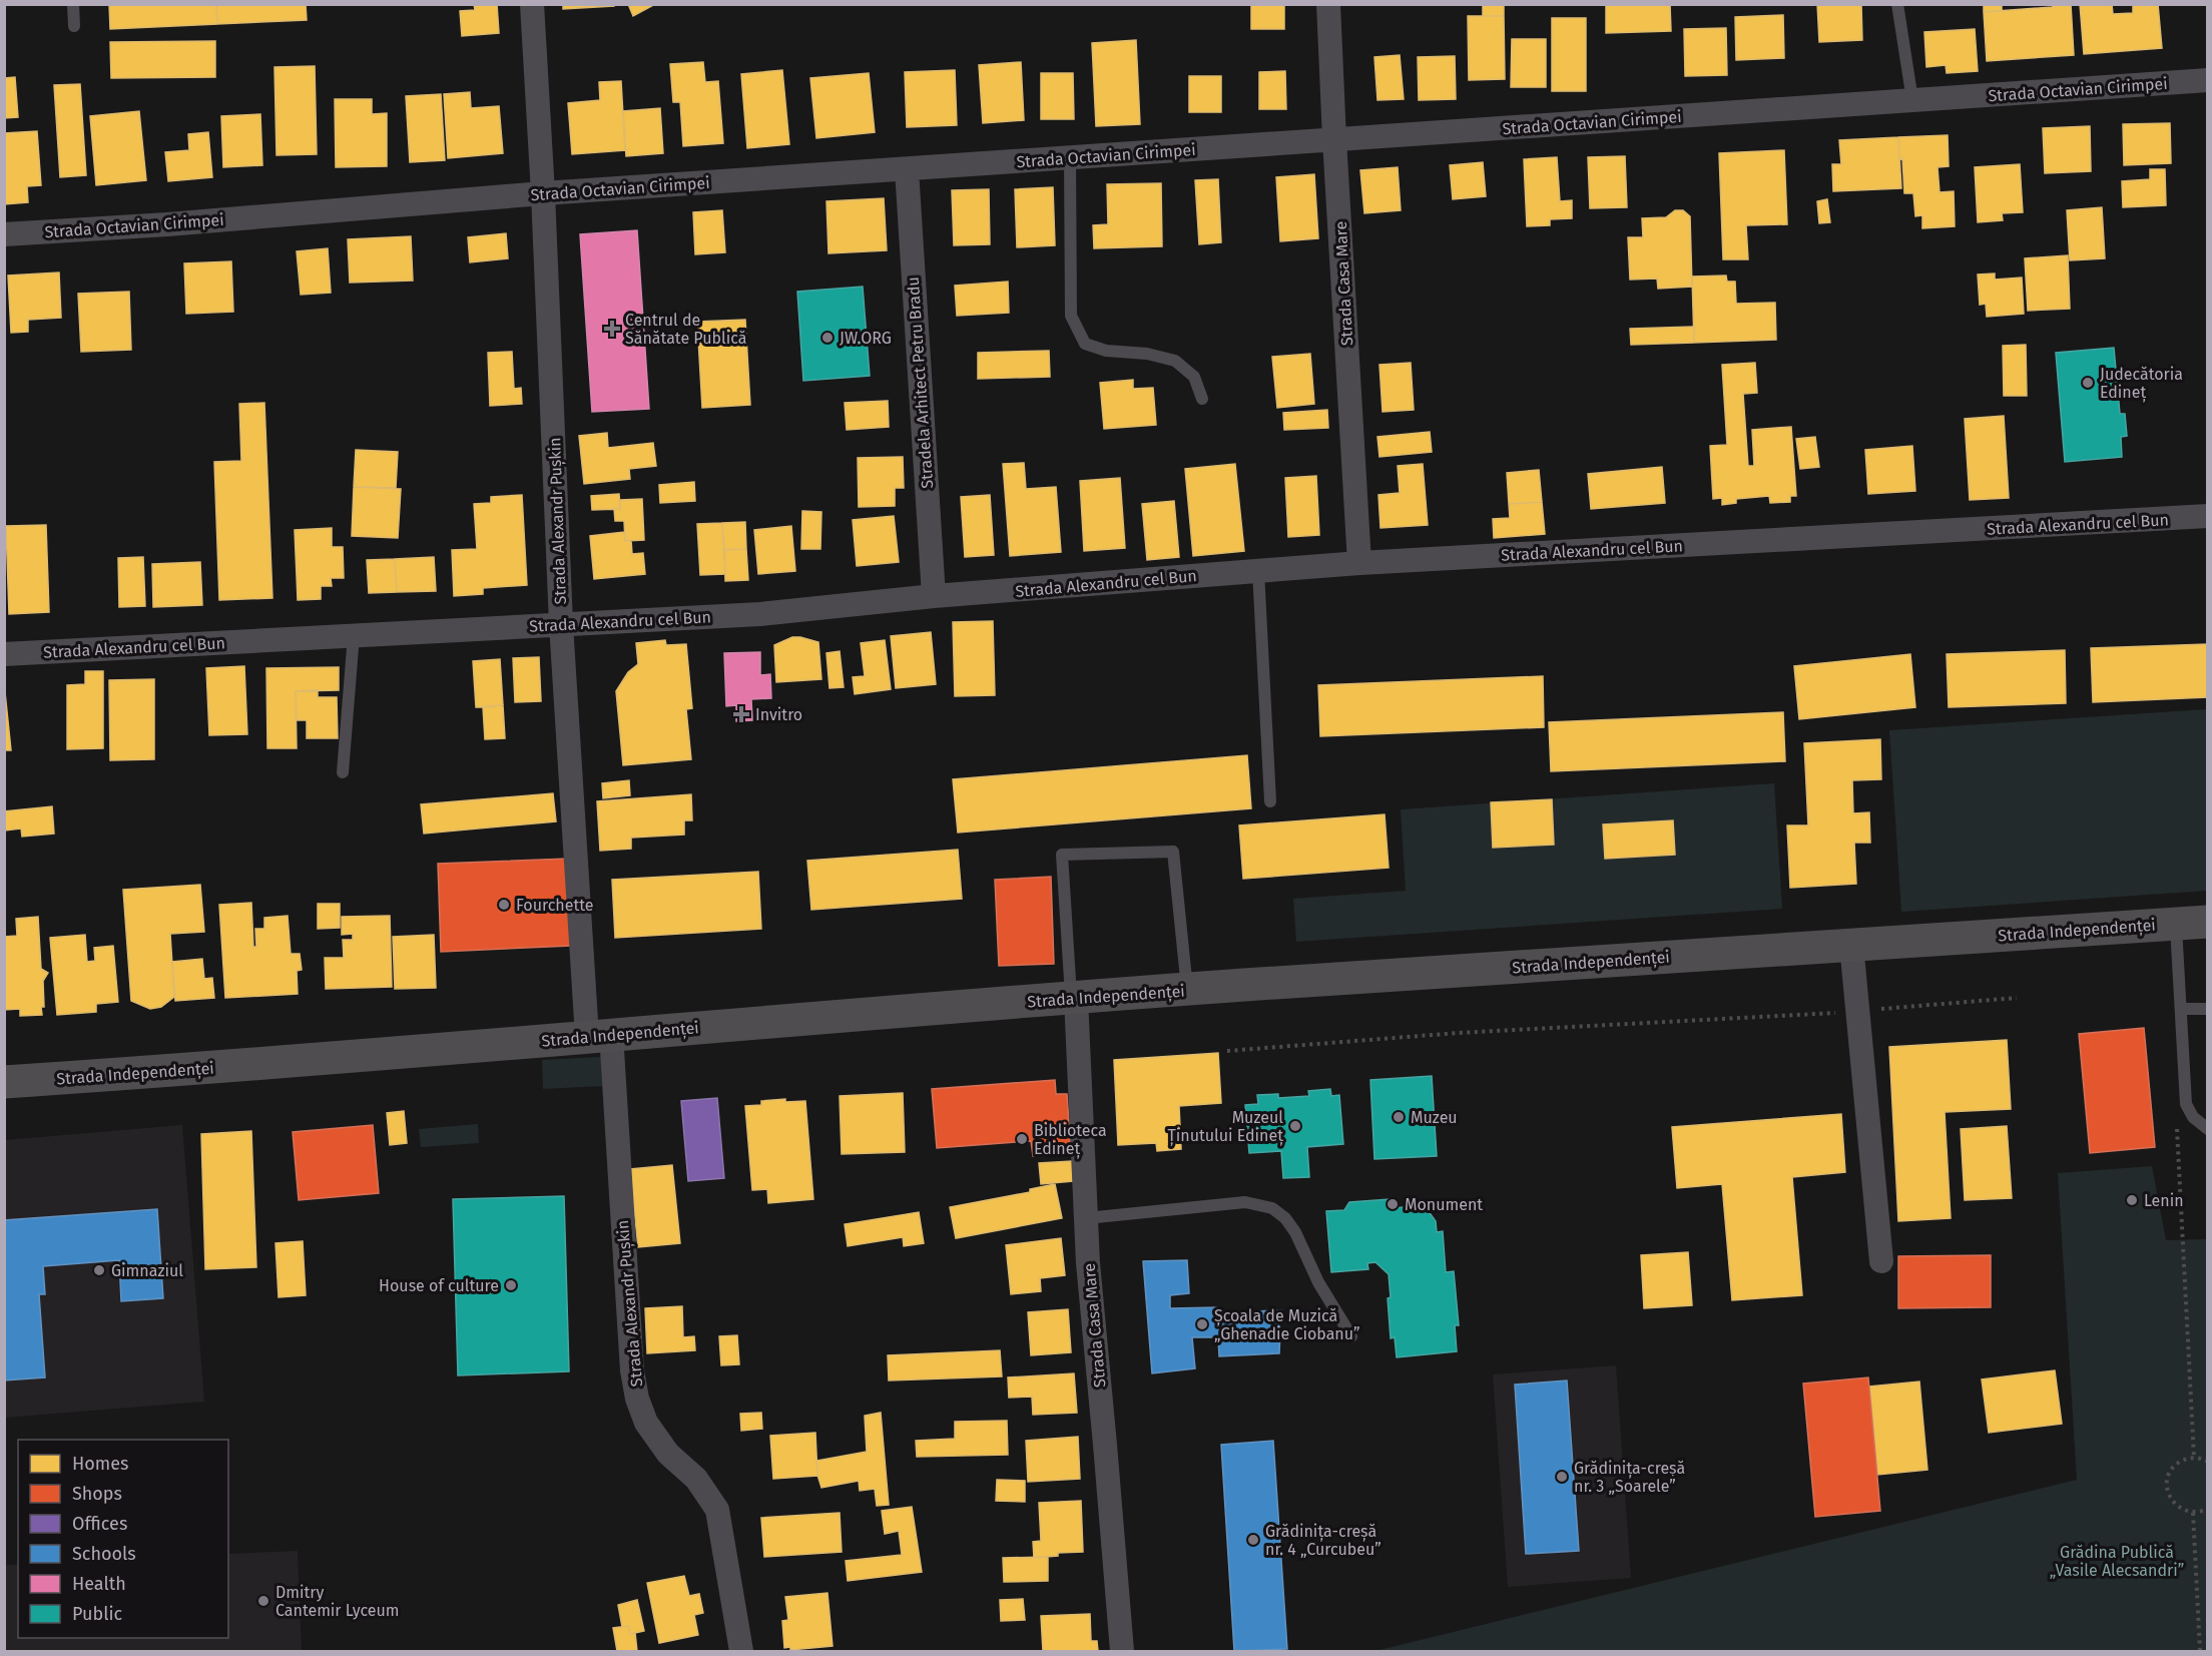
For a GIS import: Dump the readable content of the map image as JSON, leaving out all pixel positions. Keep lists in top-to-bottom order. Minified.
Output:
{"streets":{"main road":["Strada Independenței"],"street":["Strada Octavian Cirimpei","Strada Casa Mare","Stradela Arhitect Petru Bradu","Strada Alexandr Pușkin","Strada Alexandru cel Bun"]},"crossings":[["Strada Octavian Cirimpei","Strada Casa Mare"],["Strada Octavian Cirimpei","Stradela Arhitect Petru Bradu"],["Strada Octavian Cirimpei","Strada Alexandr Pușkin"],["Strada Casa Mare","Strada Alexandru cel Bun"],["Strada Casa Mare","Strada Independenței"],["Stradela Arhitect Petru Bradu","Strada Alexandru cel Bun"],["Strada Alexandr Pușkin","Strada Alexandru cel Bun"],["Strada Alexandr Pușkin","Strada Independenței"]],"parks":["Grădina Publică „Vasile Alecsandri”"],"places":{"health":["Centrul de Sănătate Publică","Invitro"],"other":["JW.ORG","Judecătoria Edineț","Fourchette","Muzeu","Muzeul Ținutului Edineț","Biblioteca Edineț","Lenin","Monument","Gimnaziul","House of culture","Școala de Muzică „Ghenadie Ciobanu”","Grădinița-creșă nr. 3 „Soarele”","Grădinița-creșă nr. 4 „Curcubeu”","Dmitry Cantemir Lyceum"]},"legend":["Homes","Shops","Offices","Schools","Health","Public"]}
